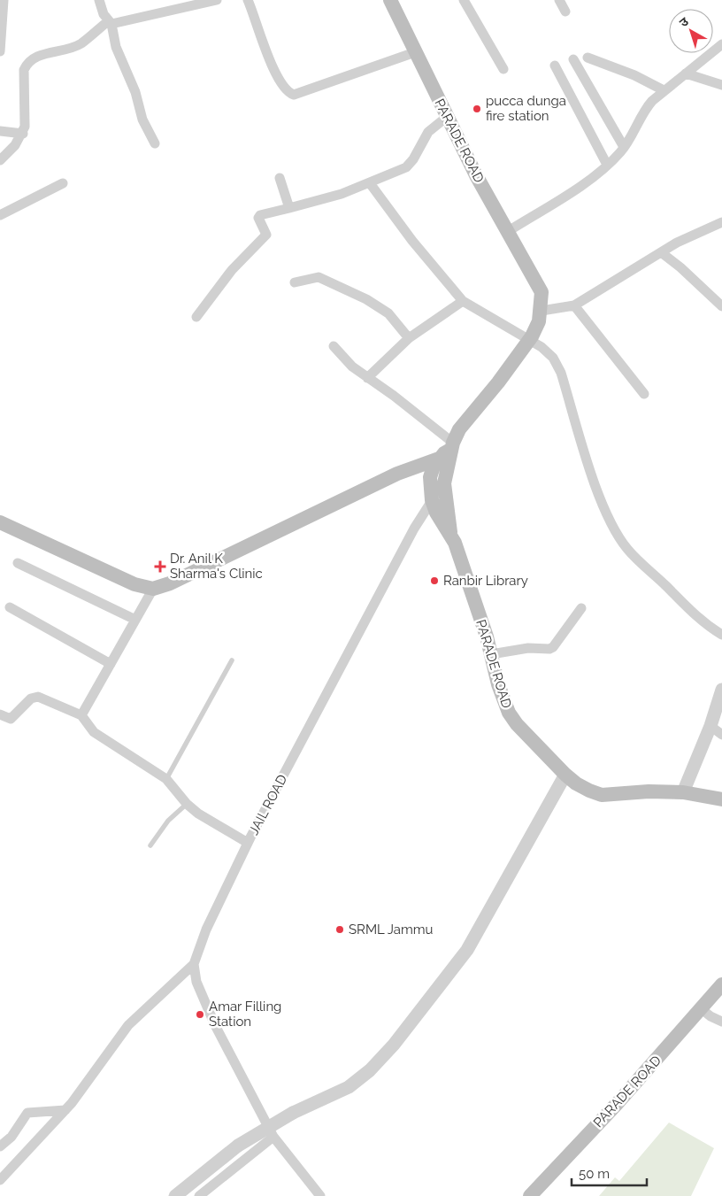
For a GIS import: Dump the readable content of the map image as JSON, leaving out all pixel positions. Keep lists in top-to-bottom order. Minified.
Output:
{"streets":{"main road":["PARADE ROAD"],"street":["JAIL ROAD"]},"crossings":[["PARADE ROAD","JAIL ROAD"]],"places":{"other":["pucca dunga fire station","Ranbir Library","SRML Jammu","Amar Filling Station"],"health":["Dr. Anil K Sharma's Clinic"]},"scale_bar":"50 m","north":"top left"}
